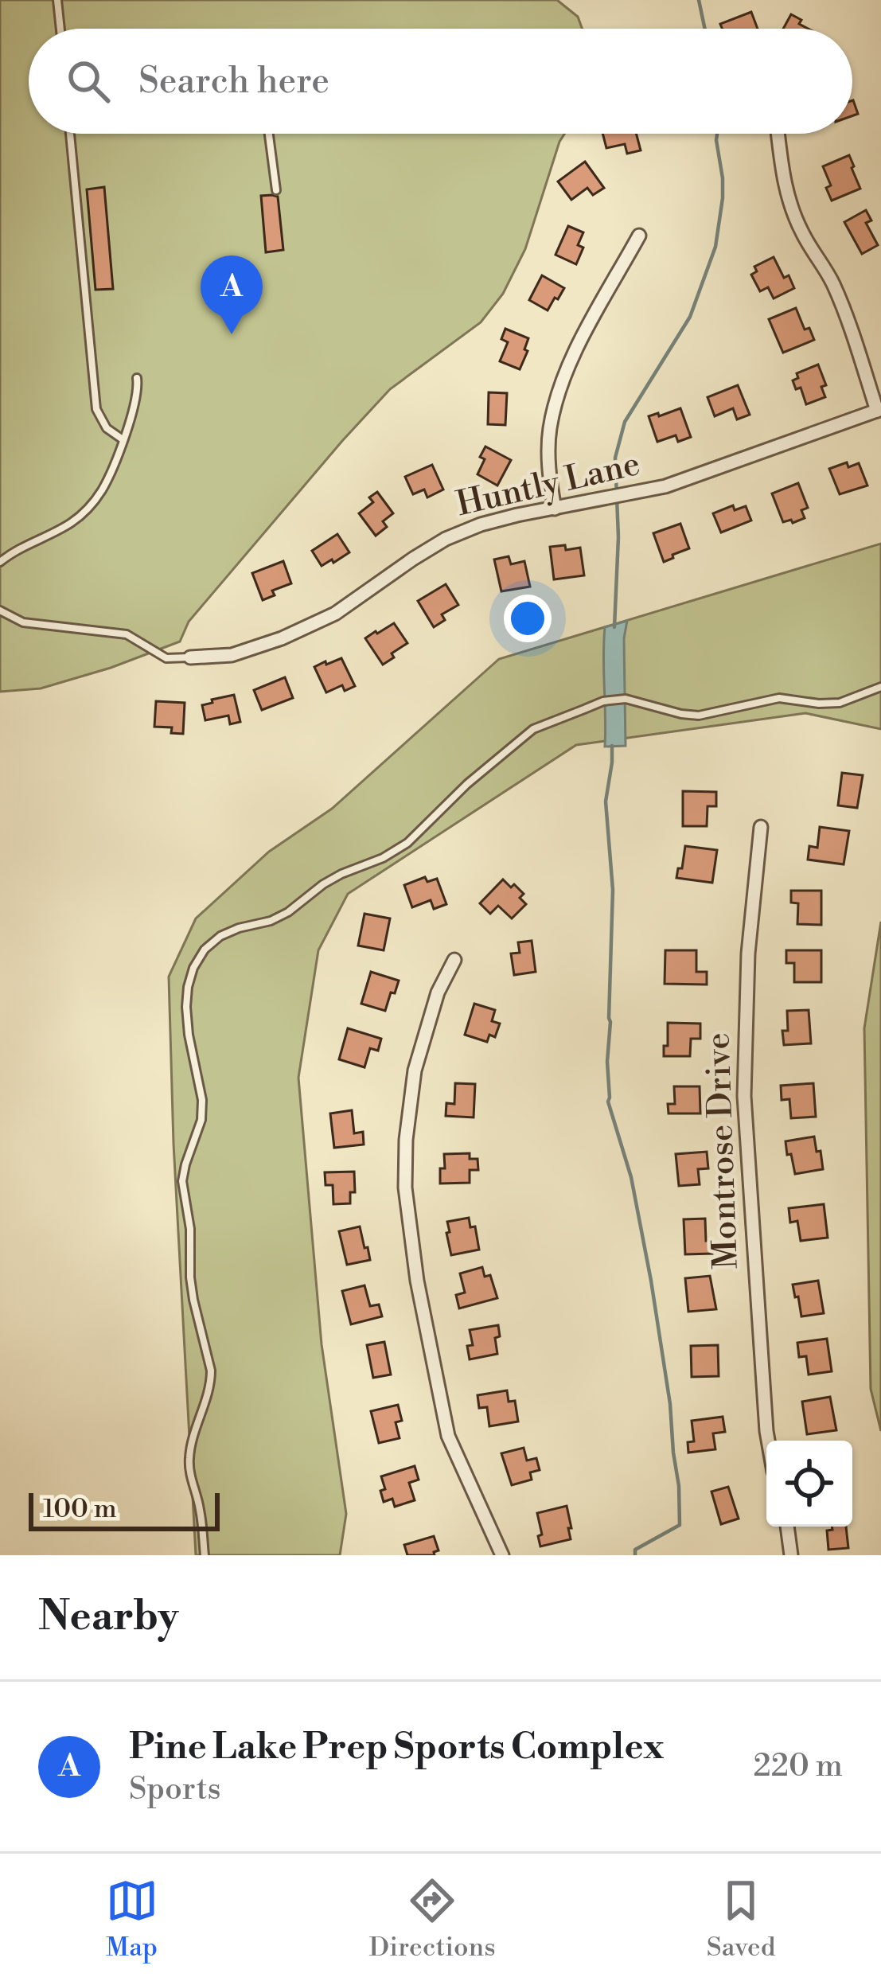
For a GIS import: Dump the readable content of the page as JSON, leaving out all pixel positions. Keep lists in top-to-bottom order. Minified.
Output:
{"streets":{"street":["Huntly Lane","Montrose Drive"]},"scale_bar":"100 m","page":{"search":"Search here","pins":"A","scale":"100 m","heading":"Nearby","list":[{"mark":"A","name":"Pine Lake Prep Sports Complex","note":"Sports","value":"220 m"}],"nav":["Map","Directions","Saved"]}}
